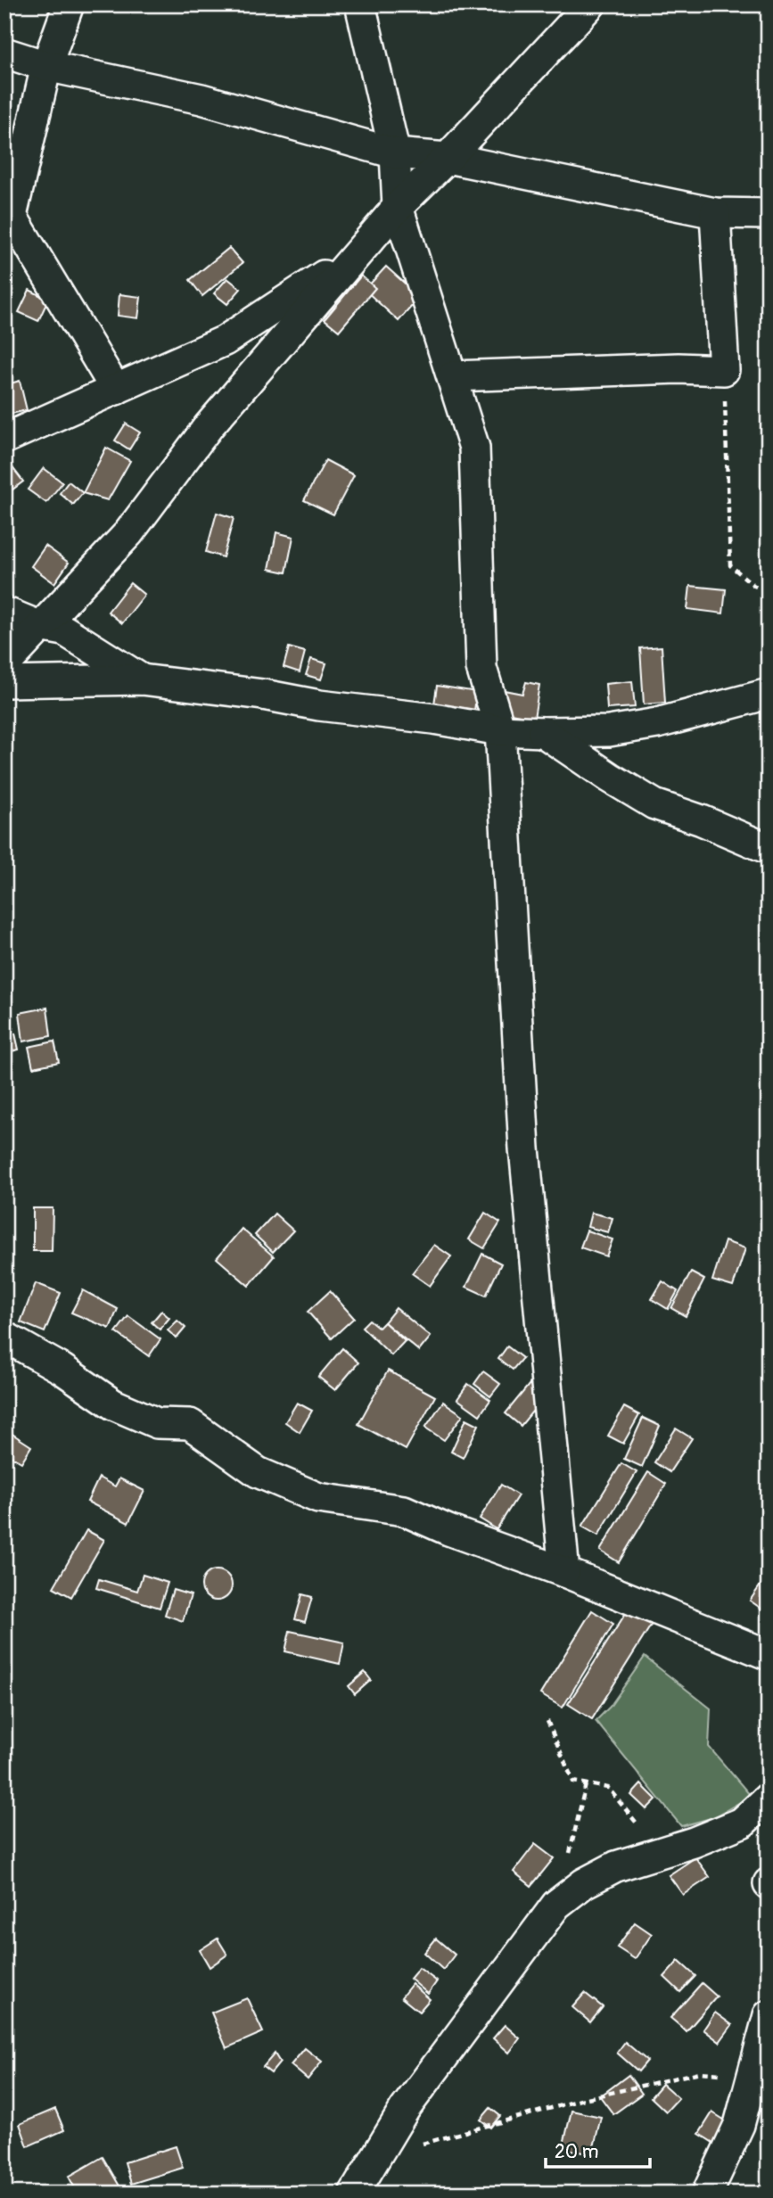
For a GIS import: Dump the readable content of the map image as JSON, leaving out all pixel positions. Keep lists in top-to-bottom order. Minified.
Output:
{"scale_bar":"20 m"}
